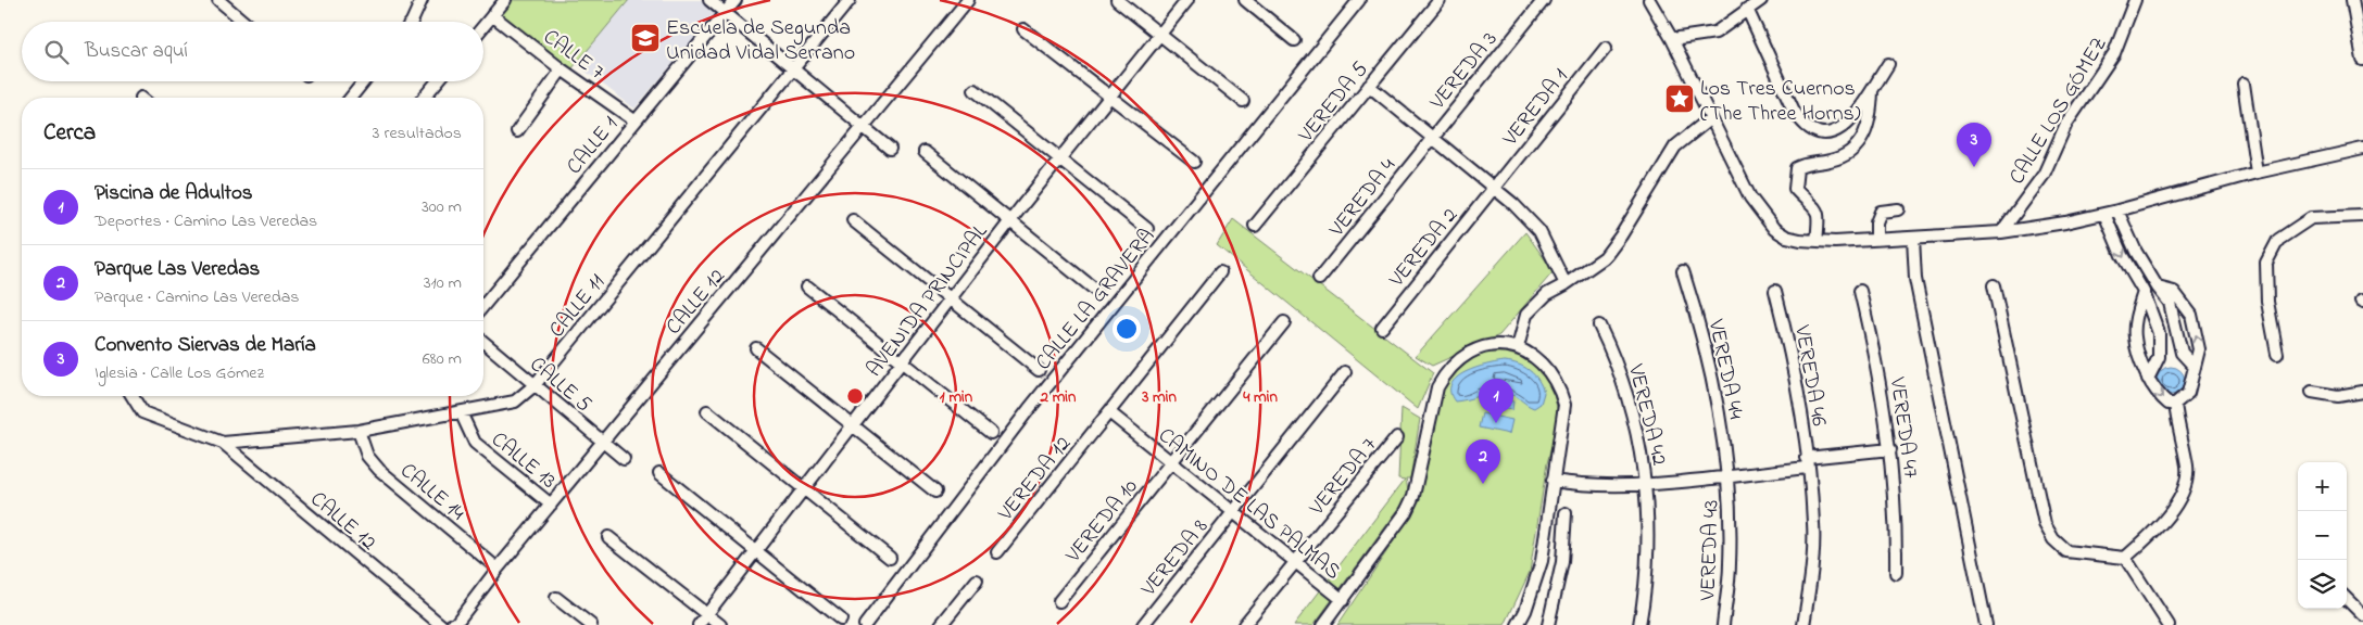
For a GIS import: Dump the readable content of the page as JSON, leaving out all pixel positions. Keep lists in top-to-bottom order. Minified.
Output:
{"streets":{"street":["CALLE 7","VEREDA 3","VEREDA 5","VEREDA 1","CALLE LOS GÓMEZ","CALLE 1","VEREDA 4","VEREDA 2","CALLE LA GRAVERA","AVENIDA PRINCIPAL","CALLE 12","CALLE 11","VEREDA 44","VEREDA 46","CALLE 5","VEREDA 42","VEREDA 47","CALLE 13","VEREDA 7","VEREDA 12","CALLE 14","CAMINO DE LAS PALMAS","VEREDA 10","VEREDA 43","VEREDA 8"]},"crossings":[["CALLE 7","CALLE 1"],["VEREDA 3","VEREDA 4"],["VEREDA 1","VEREDA 2"],["CALLE 12","CALLE 11"],["CALLE 12","CALLE 5"],["CALLE 12","CALLE 13"],["CALLE 12","CALLE 14"],["CALLE 11","CALLE 5"],["CALLE 11","CALLE 13"],["CALLE 11","CALLE 14"],["VEREDA 44","VEREDA 43"],["VEREDA 7","CAMINO DE LAS PALMAS"],["VEREDA 12","CAMINO DE LAS PALMAS"],["CAMINO DE LAS PALMAS","VEREDA 10"],["CAMINO DE LAS PALMAS","VEREDA 8"]],"places":{"school or university":["Escuela de Segunda Unidad Vidal Serrano"],"place":["Los Tres Cuernos (The Three Horns)"]},"page":{"search":"Buscar aquí","heading":["Cerca","3 resultados"],"pins":["3","1","2"],"list":[{"mark":"1","name":"Piscina de Adultos","note":"Deportes · Camino Las Veredas","value":"300 m"},{"mark":"2","name":"Parque Las Veredas","note":"Parque · Camino Las Veredas","value":"310 m"},{"mark":"3","name":"Convento Siervas de María","note":"Iglesia · Calle Los Gómez","value":"680 m"}],"map_buttons":["+","−"]},"rings":["1 min","2 min","3 min","4 min"]}
